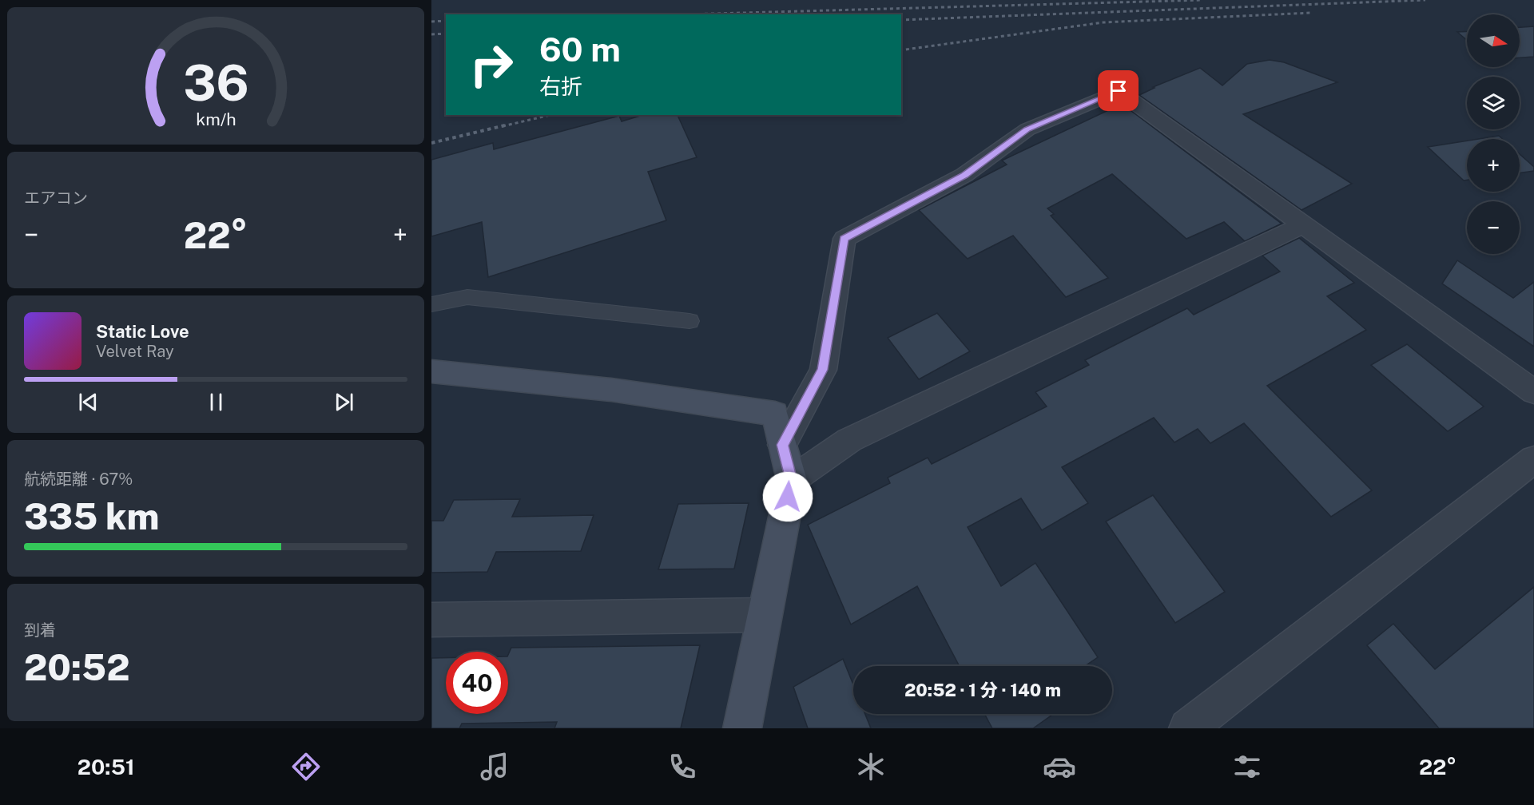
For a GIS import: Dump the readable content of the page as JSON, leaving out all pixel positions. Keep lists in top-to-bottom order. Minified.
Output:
{"north":"right","page":{"map_buttons":["+","−"],"turn":["60 m","右折"],"tile":["エアコン",["航続距離 · 67%","335 km"],["到着","20:52"]],"heat":["−","22°","+"],"song":["Static Love","Velvet Ray"],"limit":"40","trip":"20:52 · 1 分 · 140 m","tabs":["20:51","22°"],"gauge":["36","km/h"]}}
